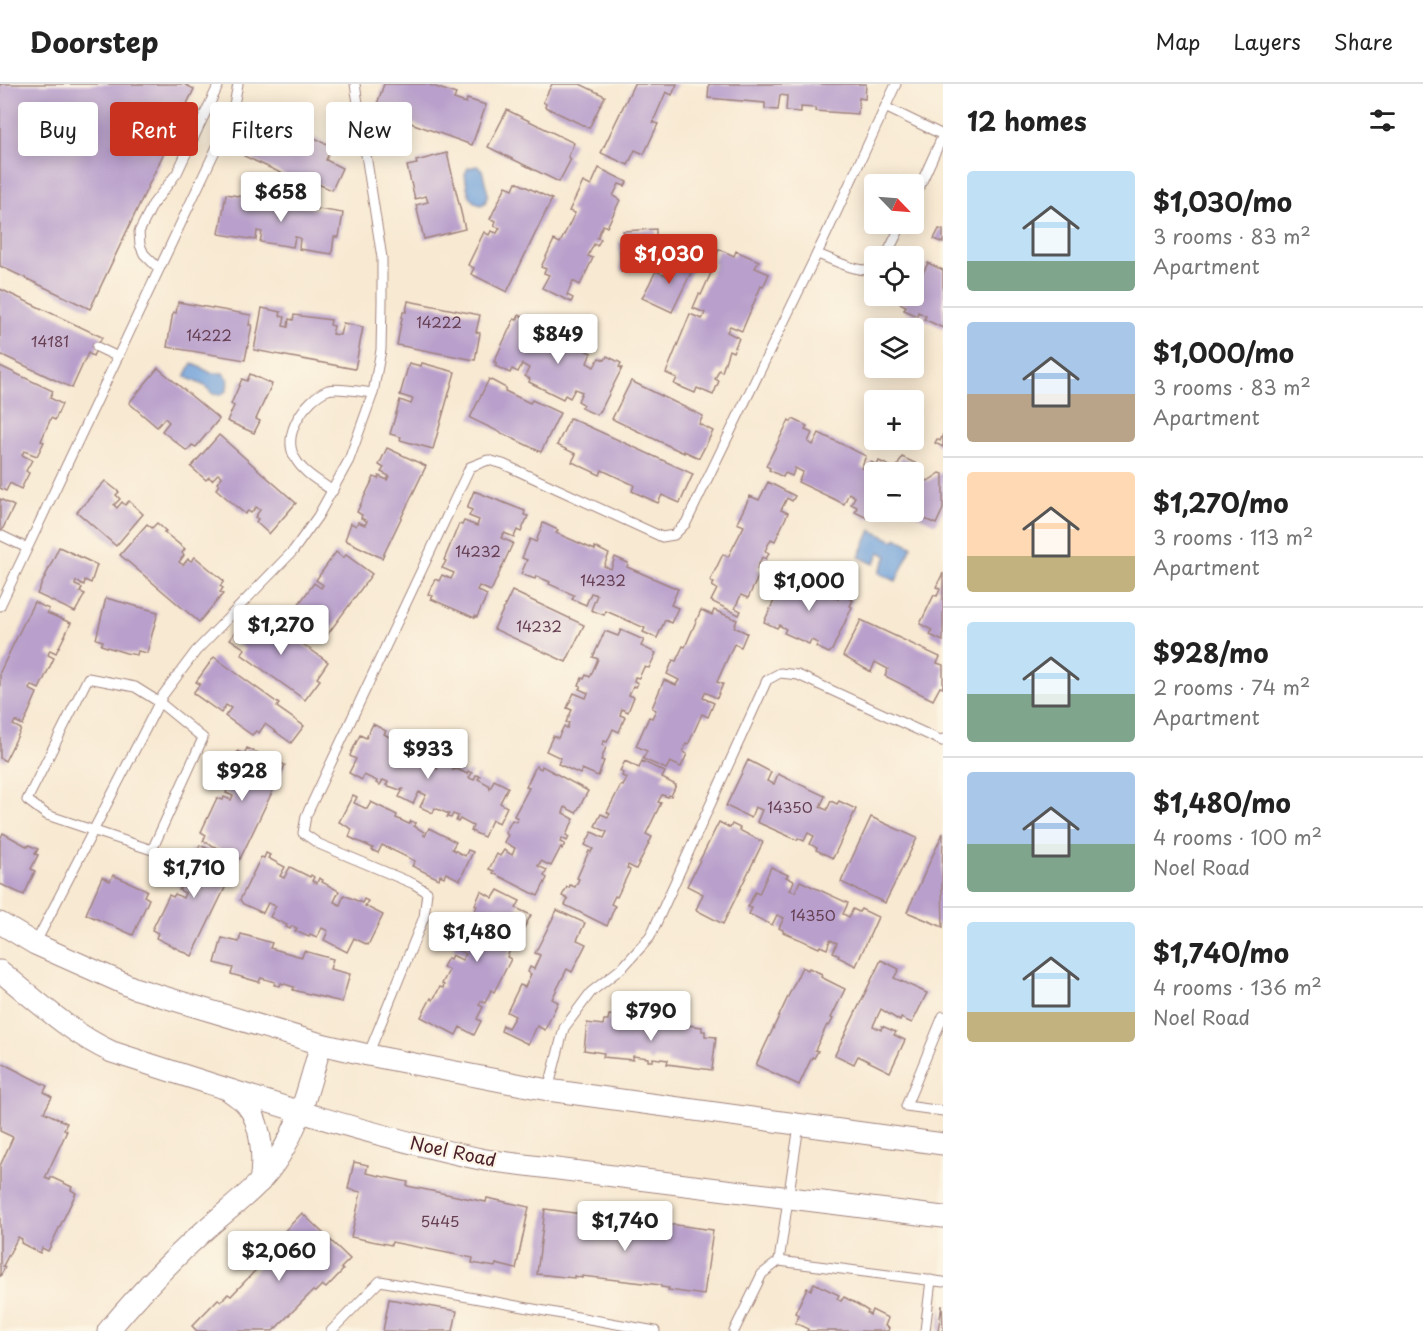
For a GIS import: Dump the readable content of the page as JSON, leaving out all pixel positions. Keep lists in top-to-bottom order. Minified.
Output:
{"streets":{"street":["Noel Road"]},"house_numbers":["14222","14222","14181","14232","14232","14232","14350","14350","5445"],"north":"bottom right","page":{"header":"Doorstep","nav":["Map","Layers","Share"],"heading":"12 homes","chip":["Buy","Rent","Filters","New"],"list":[{"name":"$1,030/mo","note":"3 rooms · 83 m² · Apartment"},{"name":"$1,000/mo","note":"3 rooms · 83 m² · Apartment"},{"name":"$1,270/mo","note":"3 rooms · 113 m² · Apartment"},{"name":"$928/mo","note":"2 rooms · 74 m² · Apartment"},{"name":"$1,480/mo","note":"4 rooms · 100 m² · Noel Road"},{"name":"$1,740/mo","note":"4 rooms · 136 m² · Noel Road"}],"price":["$658","$1,030","$849","$1,000","$1,270","$933","$928","$1,710","$1,480","$790","$1,740","$2,060"],"map_buttons":["+","−"]}}
